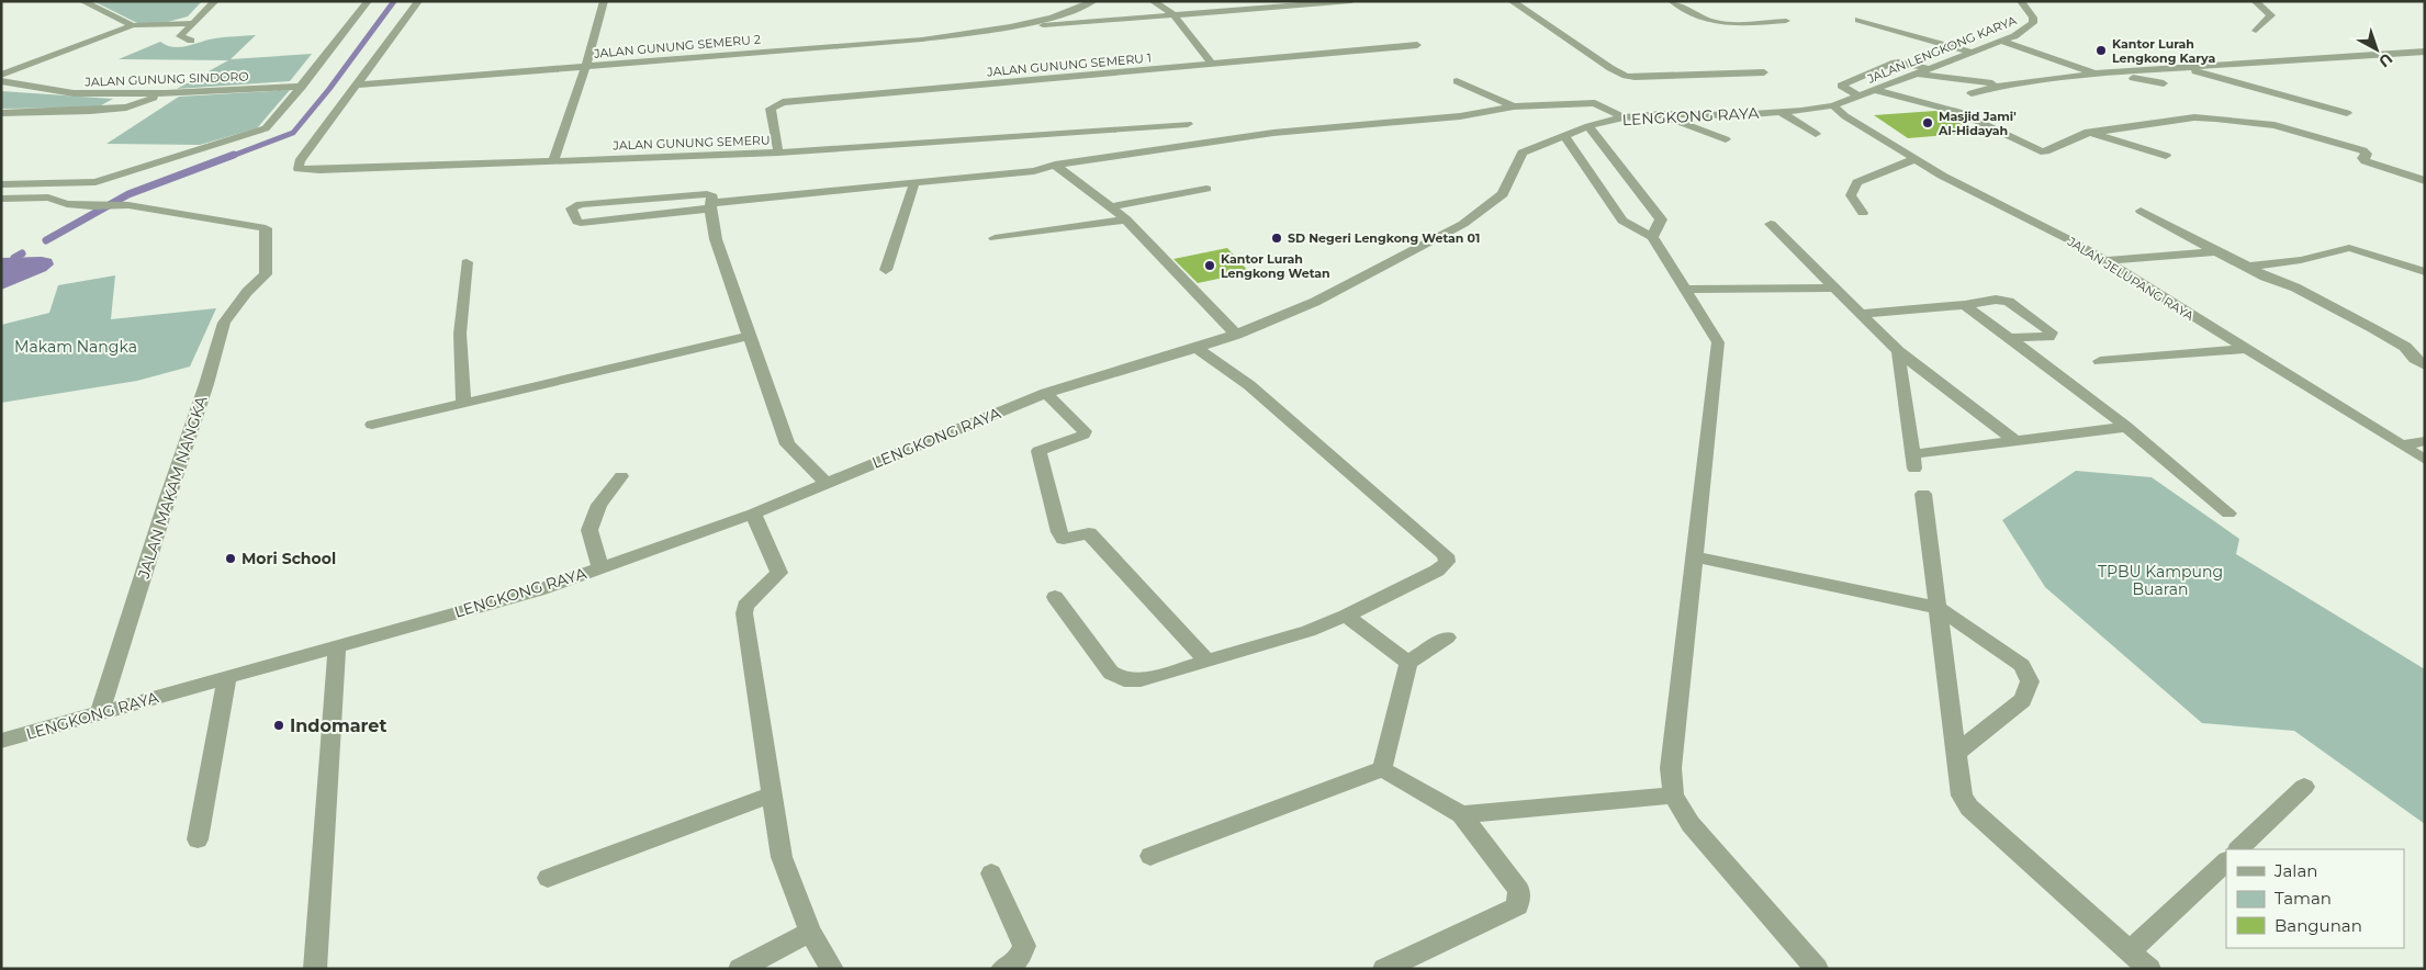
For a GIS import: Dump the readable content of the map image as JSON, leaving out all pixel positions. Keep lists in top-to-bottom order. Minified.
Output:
{"streets":{"street":["JALAN GUNUNG SEMERU 2","JALAN LENGKONG KARYA","JALAN GUNUNG SEMERU 1","JALAN GUNUNG SINDORO","LENGKONG RAYA","JALAN GUNUNG SEMERU","JALAN JELUPANG RAYA","JALAN MAKAM NANGKA"]},"crossings":[["JALAN GUNUNG SEMERU 2","JALAN GUNUNG SEMERU"],["JALAN LENGKONG KARYA","LENGKONG RAYA"],["JALAN LENGKONG KARYA","JALAN JELUPANG RAYA"],["JALAN GUNUNG SEMERU 1","JALAN GUNUNG SEMERU"],["LENGKONG RAYA","JALAN JELUPANG RAYA"],["LENGKONG RAYA","JALAN MAKAM NANGKA"]],"parks":["Makam Nangka","TPBU Kampung Buaran"],"places":["Kantor Lurah Lengkong Karya","Masjid Jami' Al-Hidayah","SD Negeri Lengkong Wetan 01","Kantor Lurah Lengkong Wetan","Mori School","Indomaret"],"legend":["Jalan","Taman","Bangunan"],"north":"bottom right"}
